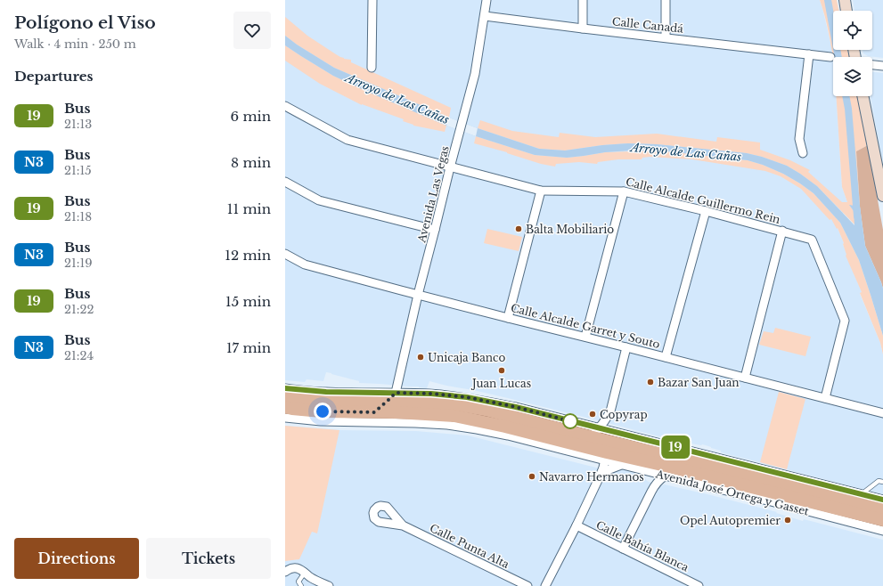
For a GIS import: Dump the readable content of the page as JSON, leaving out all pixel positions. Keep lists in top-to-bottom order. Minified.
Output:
{"streets":{"main road":["Avenida José Ortega y Gasset"],"street":["Calle Canadá","Avenida Las Vegas","Calle Alcalde Guillermo Rein","Calle Alcalde Garret y Souto","Calle Punta Alta","Calle Bahía Blanca"]},"crossings":[["Calle Canadá","Avenida Las Vegas"],["Avenida Las Vegas","Calle Alcalde Guillermo Rein"],["Avenida Las Vegas","Calle Alcalde Garret y Souto"],["Avenida Las Vegas","Avenida José Ortega y Gasset"],["Calle Alcalde Guillermo Rein","Calle Alcalde Garret y Souto"]],"water":["Arroyo de Las Cañas"],"places":["Balta Mobiliario","Unicaja Banco","Juan Lucas","Bazar San Juan","Copyrap","Navarro Hermanos","Opel Autopremier"],"lines":["bus line 19"],"page":{"heading":[["Polígono el Viso","Walk · 4 min · 250 m"],"Departures"],"on_map":"19","list":[{"mark":"19","name":"Bus","note":"21:13","value":"6 min"},{"mark":"N3","name":"Bus","note":"21:15","value":"8 min"},{"mark":"19","name":"Bus","note":"21:18","value":"11 min"},{"mark":"N3","name":"Bus","note":"21:19","value":"12 min"},{"mark":"19","name":"Bus","note":"21:22","value":"15 min"},{"mark":"N3","name":"Bus","note":"21:24","value":"17 min"}],"buttons":["Directions","Tickets"]}}
